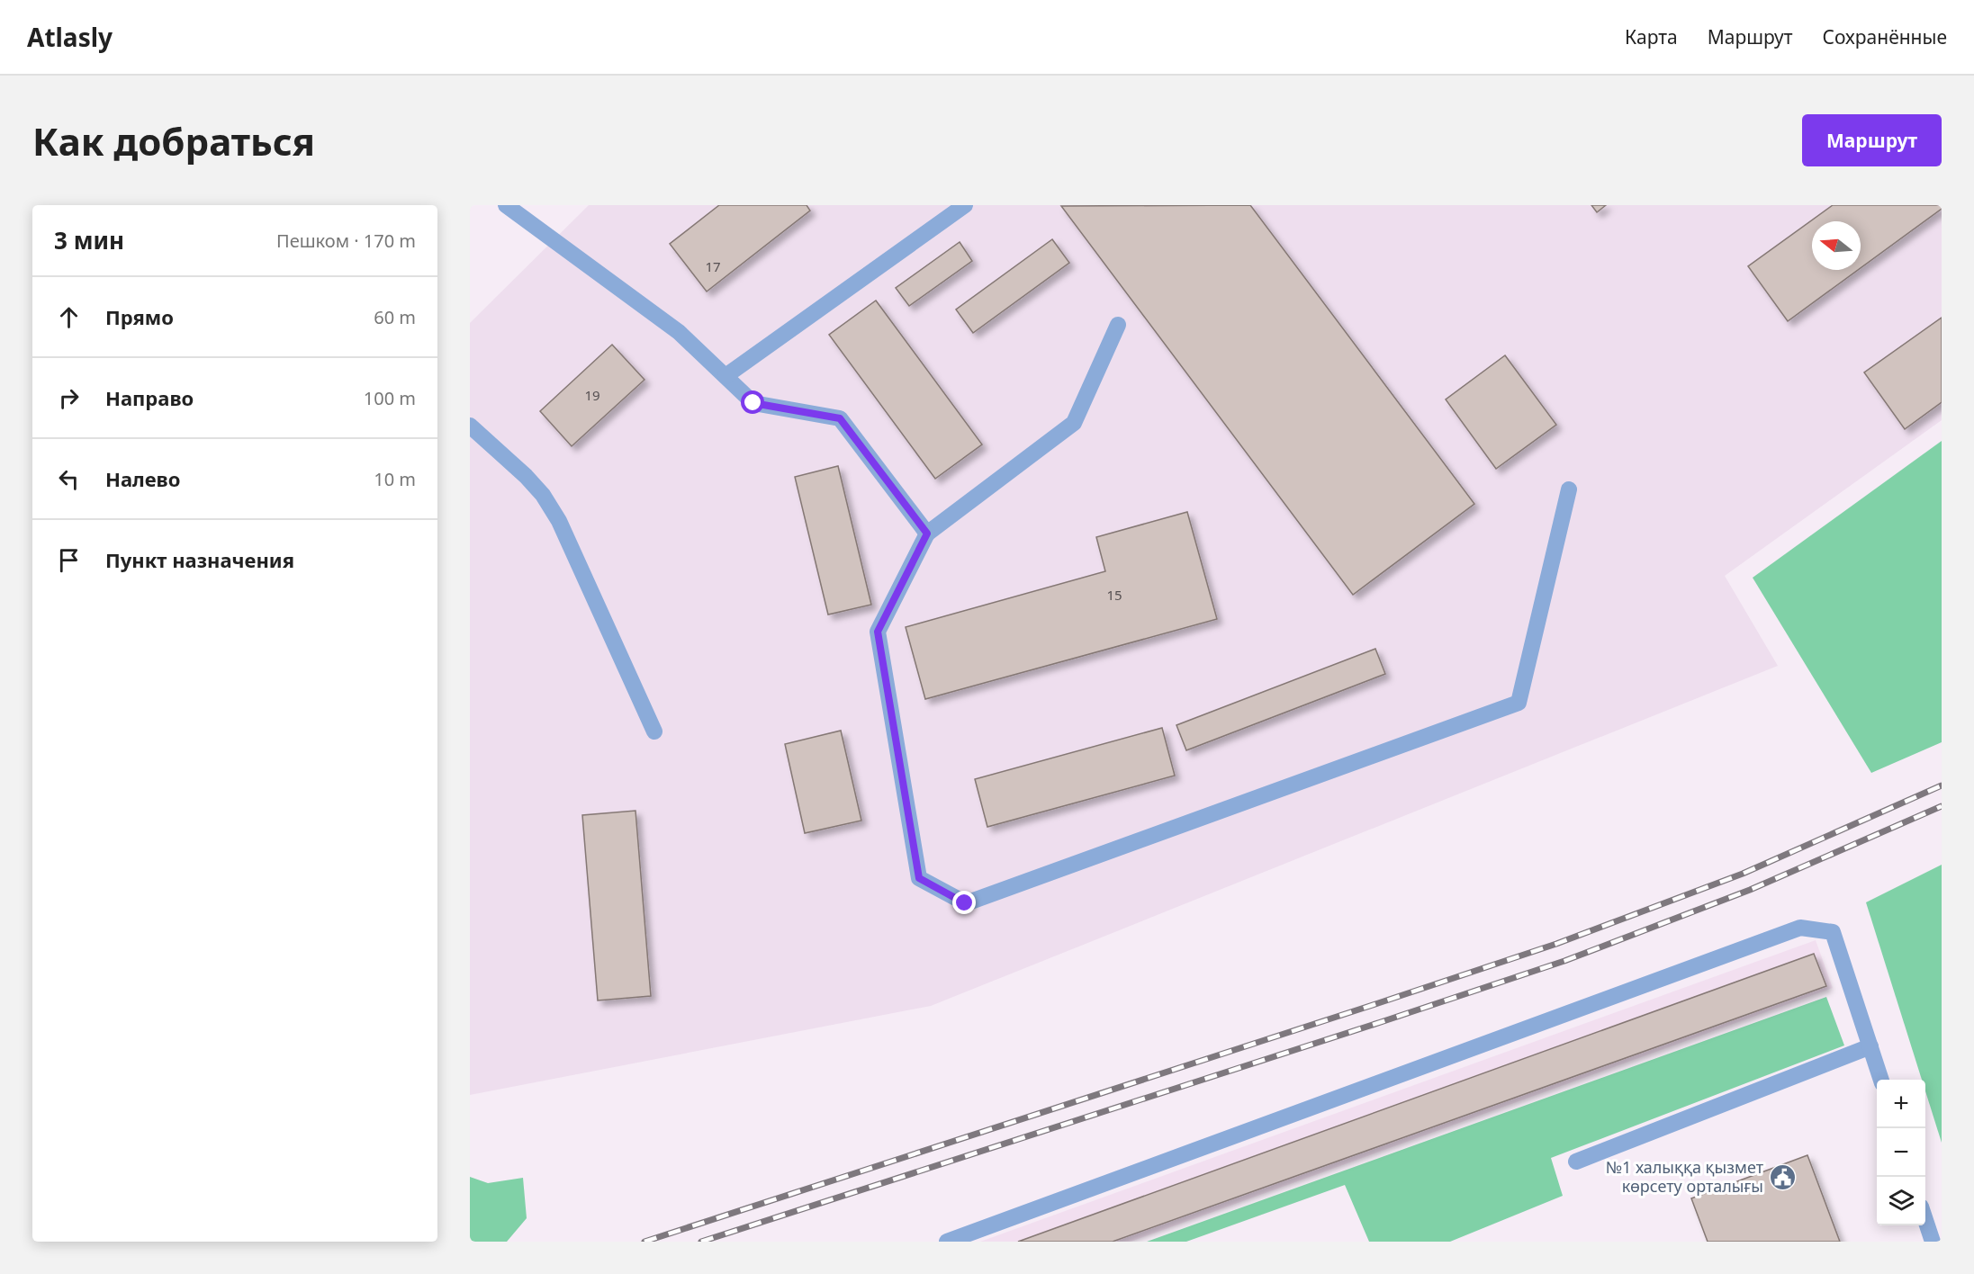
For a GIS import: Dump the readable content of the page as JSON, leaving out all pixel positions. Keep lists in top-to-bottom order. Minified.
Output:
{"places":{"public building":["№1 халыққа қызмет көрсету орталығы"]},"house_numbers":["17","19","15"],"north":"left","page":{"header":"Atlasly","nav":["Карта","Маршрут","Сохранённые"],"buttons":"Маршрут","title":"Как добраться","heading":["3 мин","Пешком · 170 m"],"list":[["Прямо","60 m"],["Направо","100 m"],["Налево","10 m"],"Пункт назначения"],"map_buttons":["+","−"]}}
